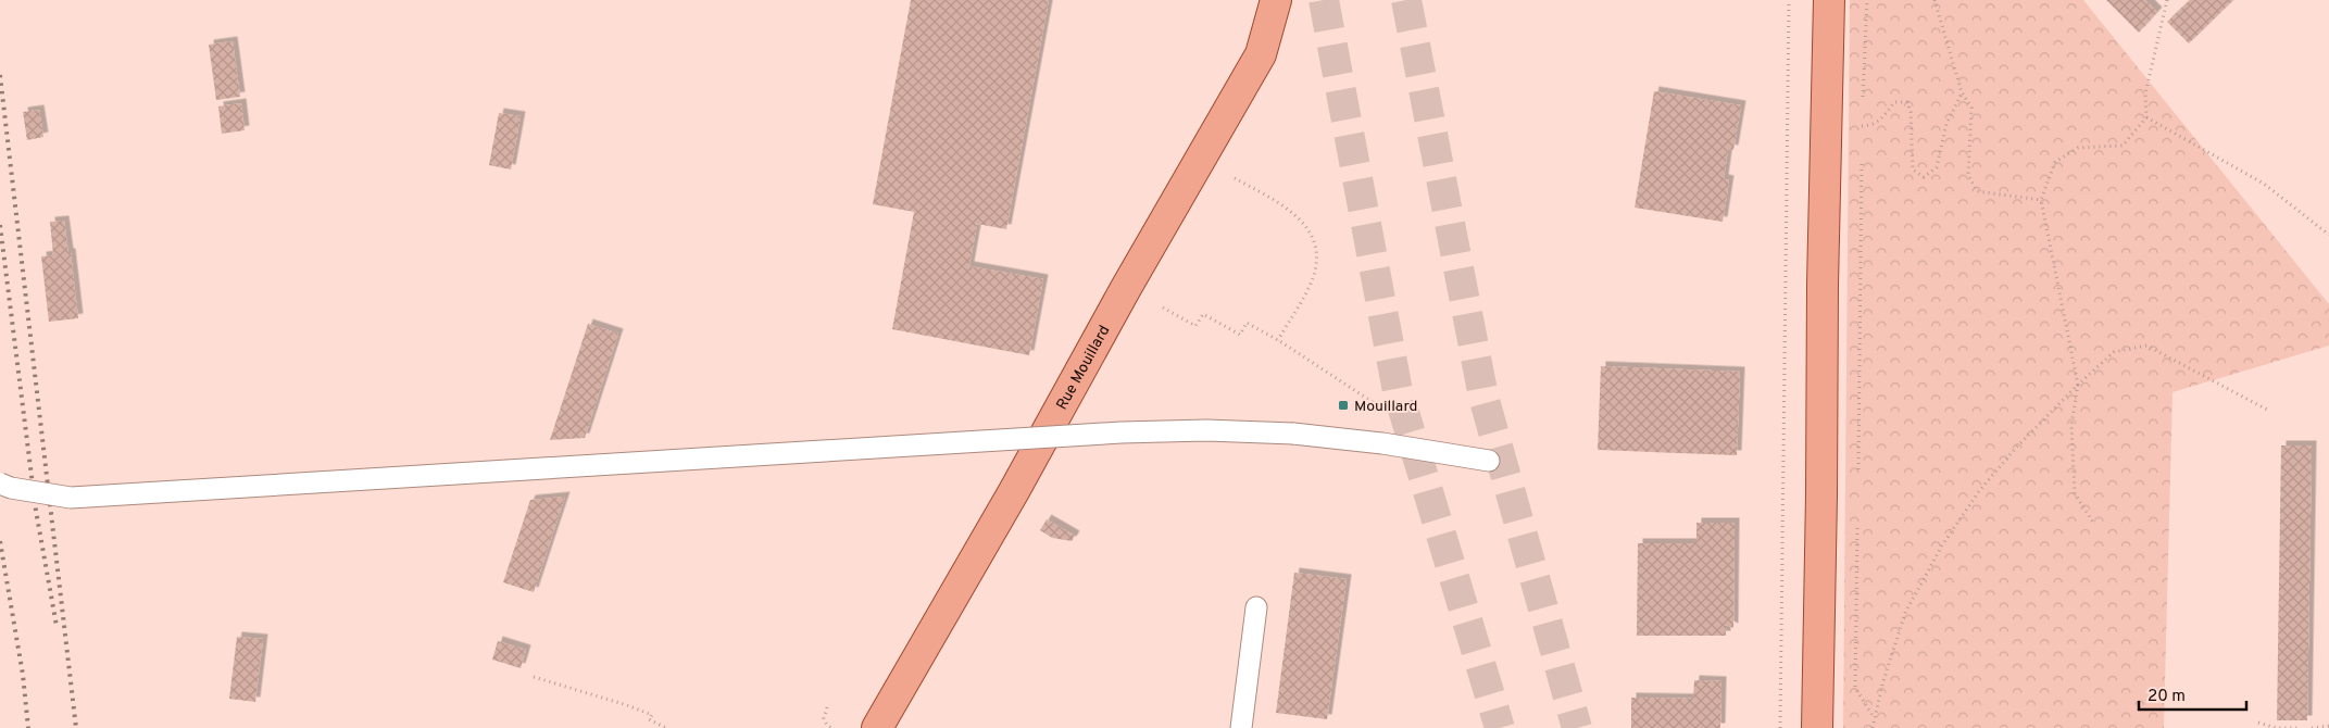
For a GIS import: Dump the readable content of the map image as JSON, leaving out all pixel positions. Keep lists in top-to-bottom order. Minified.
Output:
{"streets":{"main road":["Rue Mouillard"]},"places":{"transit":["Mouillard"]},"scale_bar":"20 m"}
